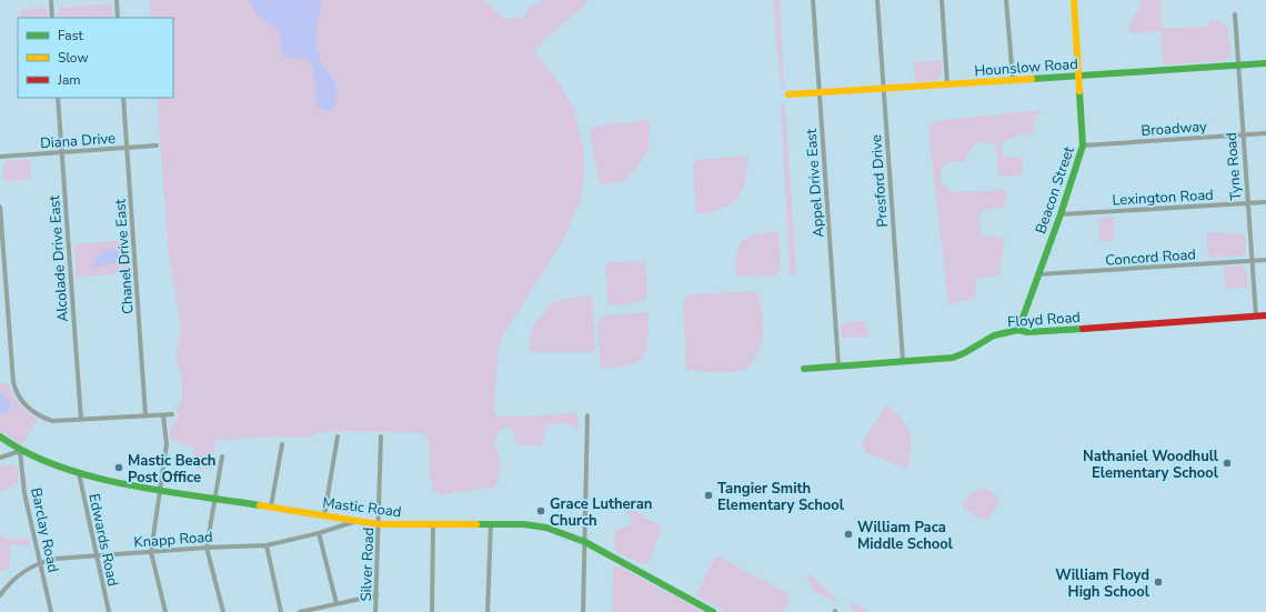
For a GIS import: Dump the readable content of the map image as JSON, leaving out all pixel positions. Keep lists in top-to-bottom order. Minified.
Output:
{"streets":{"street":["Hounslow Road","Broadway","Diana Drive","Tyne Road","Presford Drive","Appel Drive East","Beacon Street","Lexington Road","Chanel Drive East","Concord Road","Alcolade Drive East","Floyd Road","Mastic Road","Barclay Road","Knapp Road","Edwards Road","Silver Road"]},"crossings":[["Hounslow Road","Tyne Road"],["Hounslow Road","Presford Drive"],["Hounslow Road","Appel Drive East"],["Hounslow Road","Beacon Street"],["Broadway","Tyne Road"],["Broadway","Beacon Street"],["Diana Drive","Chanel Drive East"],["Diana Drive","Alcolade Drive East"],["Tyne Road","Lexington Road"],["Tyne Road","Concord Road"],["Tyne Road","Floyd Road"],["Presford Drive","Floyd Road"],["Appel Drive East","Floyd Road"],["Beacon Street","Lexington Road"],["Beacon Street","Concord Road"],["Beacon Street","Floyd Road"],["Mastic Road","Barclay Road"],["Mastic Road","Knapp Road"],["Mastic Road","Edwards Road"],["Mastic Road","Silver Road"],["Barclay Road","Knapp Road"],["Knapp Road","Edwards Road"]],"places":["Nathaniel Woodhull Elementary School","Mastic Beach Post Office","Tangier Smith Elementary School","Grace Lutheran Church","William Paca Middle School","William Floyd High School"],"legend":["Fast","Slow","Jam"]}
